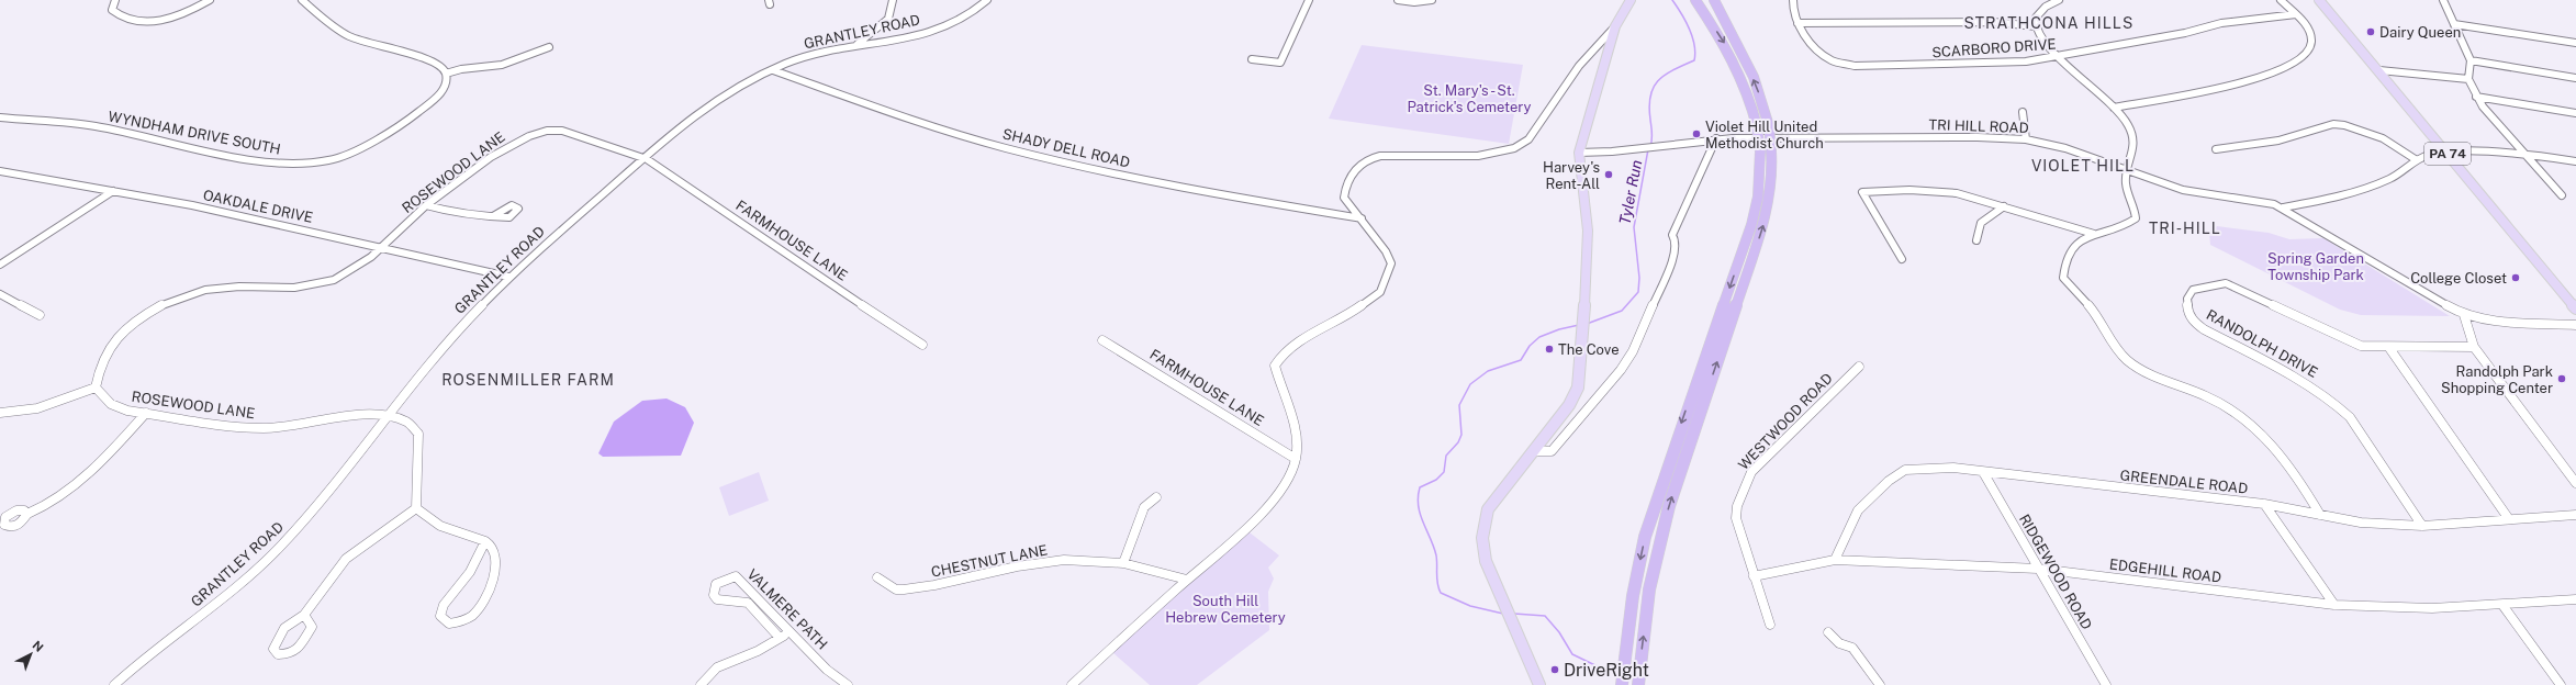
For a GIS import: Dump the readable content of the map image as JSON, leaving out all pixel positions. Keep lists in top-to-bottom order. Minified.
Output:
{"streets":{"main road":["PA 74"],"street":["GRANTLEY ROAD","SCARBORO DRIVE","TRI HILL ROAD","WYNDHAM DRIVE SOUTH","SHADY DELL ROAD","ROSEWOOD LANE","OAKDALE DRIVE","FARMHOUSE LANE","RANDOLPH DRIVE","WESTWOOD ROAD","GREENDALE ROAD","CHESTNUT LANE","EDGEHILL ROAD","RIDGEWOOD ROAD","VALMERE PATH"]},"crossings":[["GRANTLEY ROAD","SHADY DELL ROAD"],["GRANTLEY ROAD","ROSEWOOD LANE"],["GRANTLEY ROAD","OAKDALE DRIVE"],["GRANTLEY ROAD","FARMHOUSE LANE"],["ROSEWOOD LANE","OAKDALE DRIVE"],["ROSEWOOD LANE","FARMHOUSE LANE"],["RANDOLPH DRIVE","GREENDALE ROAD"],["WESTWOOD ROAD","EDGEHILL ROAD"],["GREENDALE ROAD","EDGEHILL ROAD"],["GREENDALE ROAD","RIDGEWOOD ROAD"],["EDGEHILL ROAD","RIDGEWOOD ROAD"]],"districts":["STRATHCONA HILLS","VIOLET HILL","TRI-HILL","ROSENMILLER FARM"],"water":["Tyler Run"],"parks":["St. Mary's - St. Patrick's Cemetery","Spring Garden Township Park","South Hill Hebrew Cemetery"],"places":["Dairy Queen","Violet Hill United Methodist Church","Harvey's Rent-All","College Closet","The Cove","Randolph Park Shopping Center","DriveRight"],"north":"top right"}
